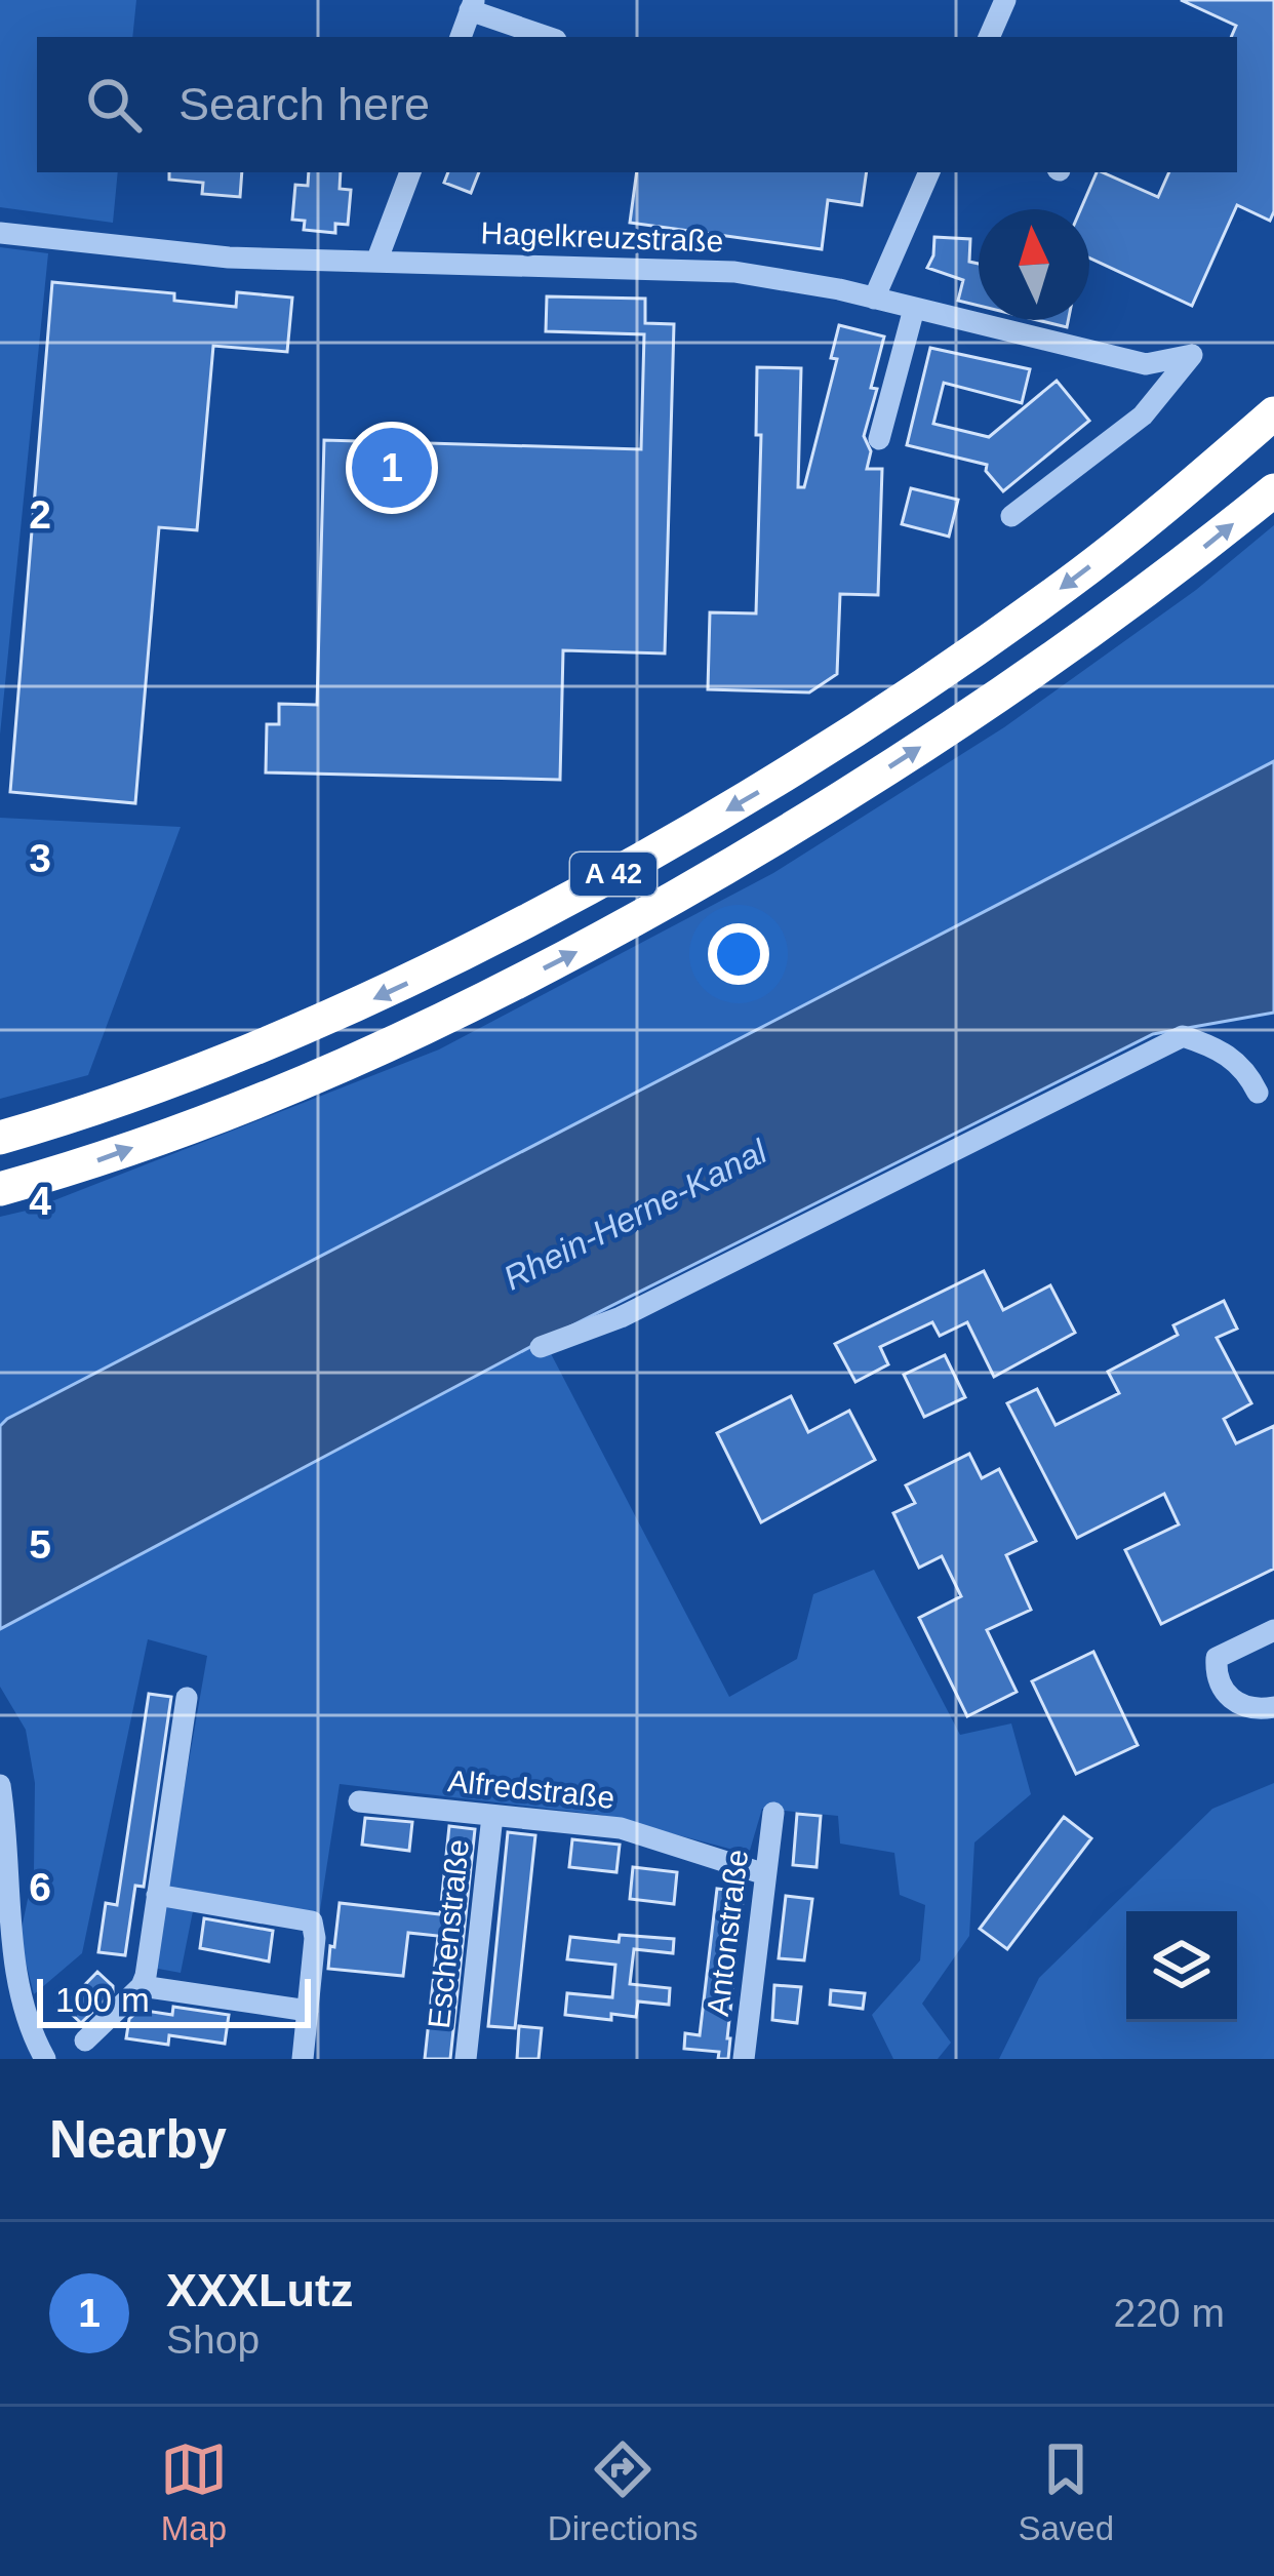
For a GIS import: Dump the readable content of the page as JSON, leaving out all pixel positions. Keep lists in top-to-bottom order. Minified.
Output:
{"streets":{"highway":["A 42"],"street":["Hagelkreuzstraße","Alfredstraße","Antonstraße","Eschenstraße"]},"crossings":[["Alfredstraße","Antonstraße"],["Alfredstraße","Eschenstraße"]],"water":["Rhein-Herne-Kanal"],"scale_bar":"100 m","north":"top","page":{"search":"Search here","pins":"1","scale":"100 m","heading":"Nearby","list":[{"mark":"1","name":"XXXLutz","note":"Shop","value":"220 m"}],"nav":["Map","Directions","Saved"]},"grid":{"rows":["2","3","4","5","6"]}}
